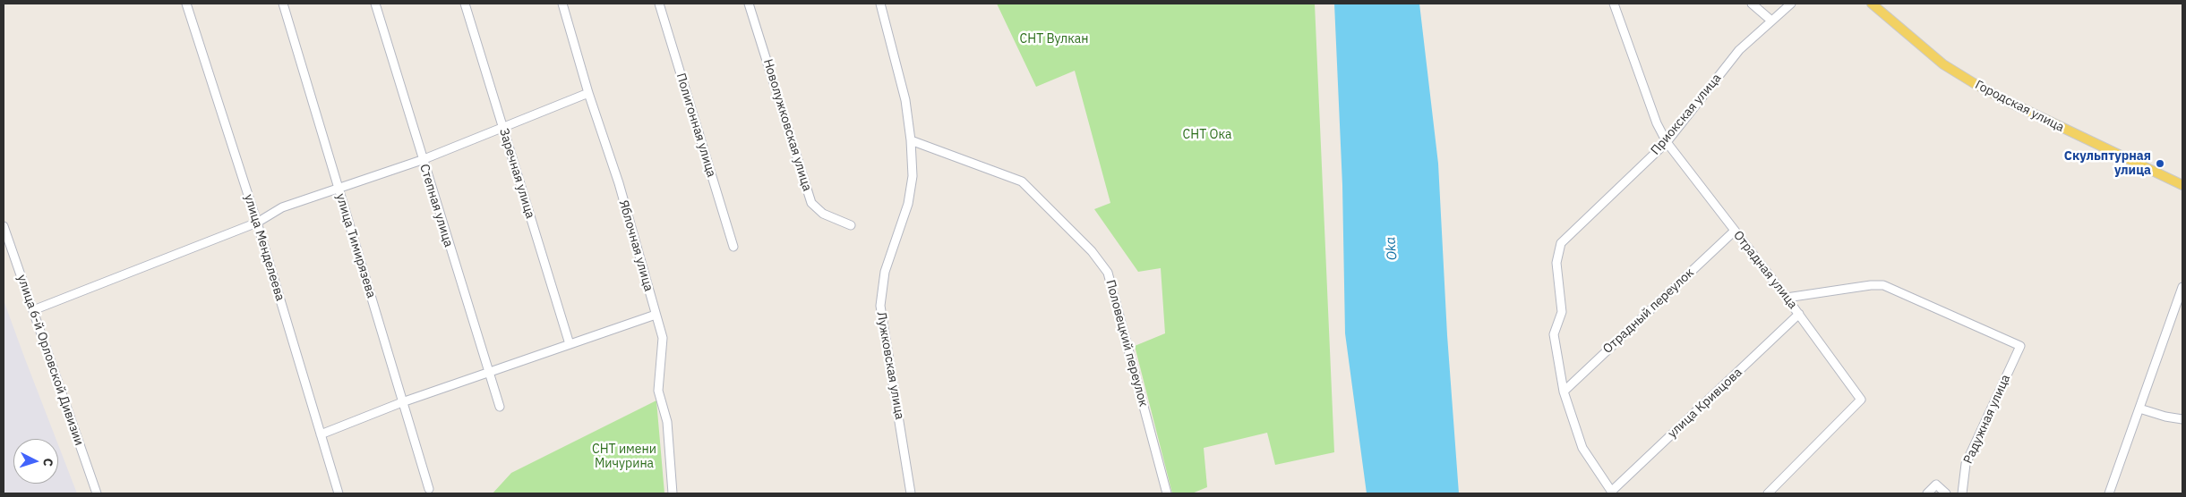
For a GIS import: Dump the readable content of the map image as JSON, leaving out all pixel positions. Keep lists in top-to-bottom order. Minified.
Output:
{"streets":{"main road":["Городская улица"],"street":["Приокская улица","Полигонная улица","Новолужковская улица","Заречная улица","Степная улица","улица Тимирязева","Яблочная улица","улица Менделеева","Отрадная улица","Отрадный переулок","Половецкий переулок","улица 6-й Орловской Дивизии","Лужковская улица","улица Кривцова","Радужная улица"]},"crossings":[["Приокская улица","Отрадная улица"],["Приокская улица","Отрадный переулок"],["Отрадная улица","Отрадный переулок"],["Отрадная улица","улица Кривцова"],["Отрадная улица","Радужная улица"],["Половецкий переулок","Лужковская улица"]],"water":["Oka"],"parks":["СНТ Вулкан","СНТ Ока","СНТ имени Мичурина"],"places":["Скульптурная улица"],"north":"right"}
